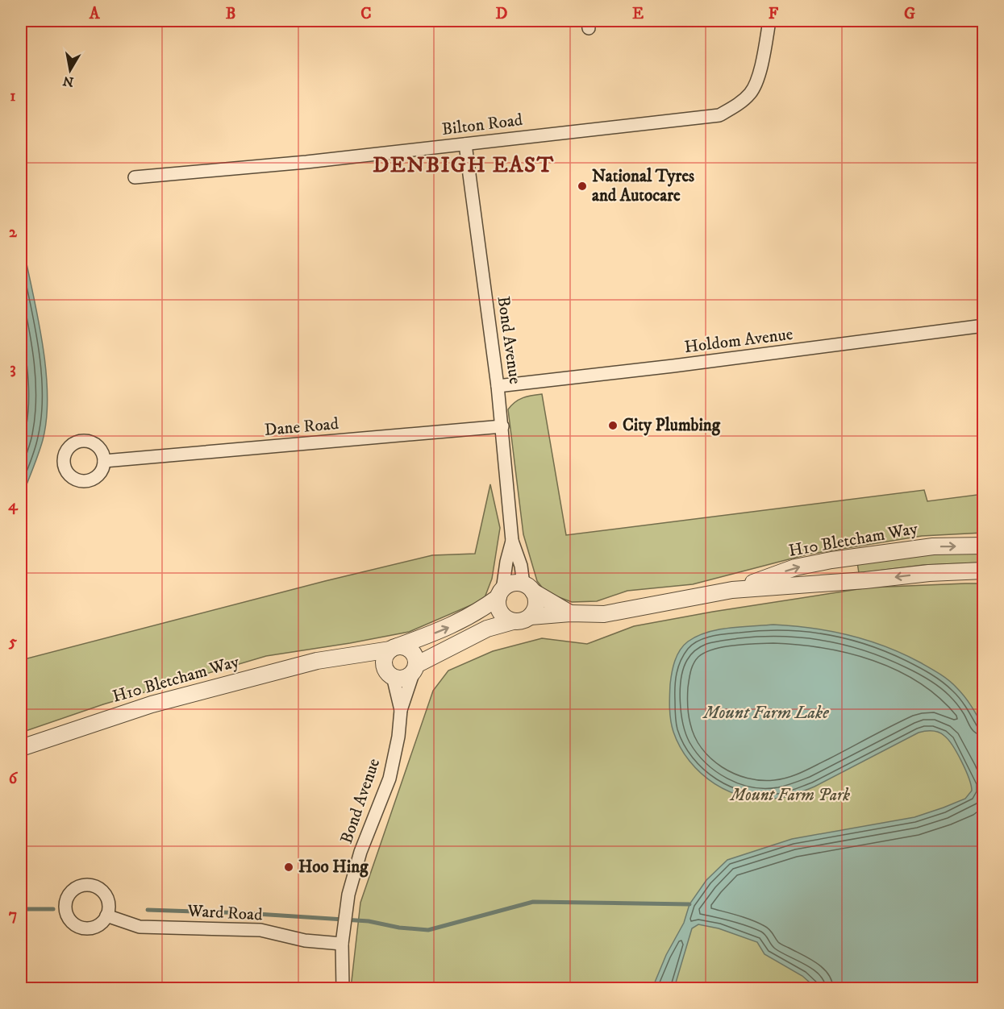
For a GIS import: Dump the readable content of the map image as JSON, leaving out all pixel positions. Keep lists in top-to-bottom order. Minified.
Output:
{"streets":{"street":["Bilton Road","Bond Avenue","Holdom Avenue","Dane Road","H10 Bletcham Way","Ward Road"]},"crossings":[["Bilton Road","Bond Avenue"],["Bond Avenue","Holdom Avenue"],["Bond Avenue","Dane Road"],["Bond Avenue","H10 Bletcham Way"],["Bond Avenue","Ward Road"]],"districts":["DENBIGH EAST"],"water":["Mount Farm Lake"],"parks":["Mount Farm Park"],"places":["National Tyres and Autocare","City Plumbing","Hoo Hing"],"north":"bottom","grid":{"columns":["A","B","C","D","E","F","G"],"rows":["1","2","3","4","5","6","7"]}}
